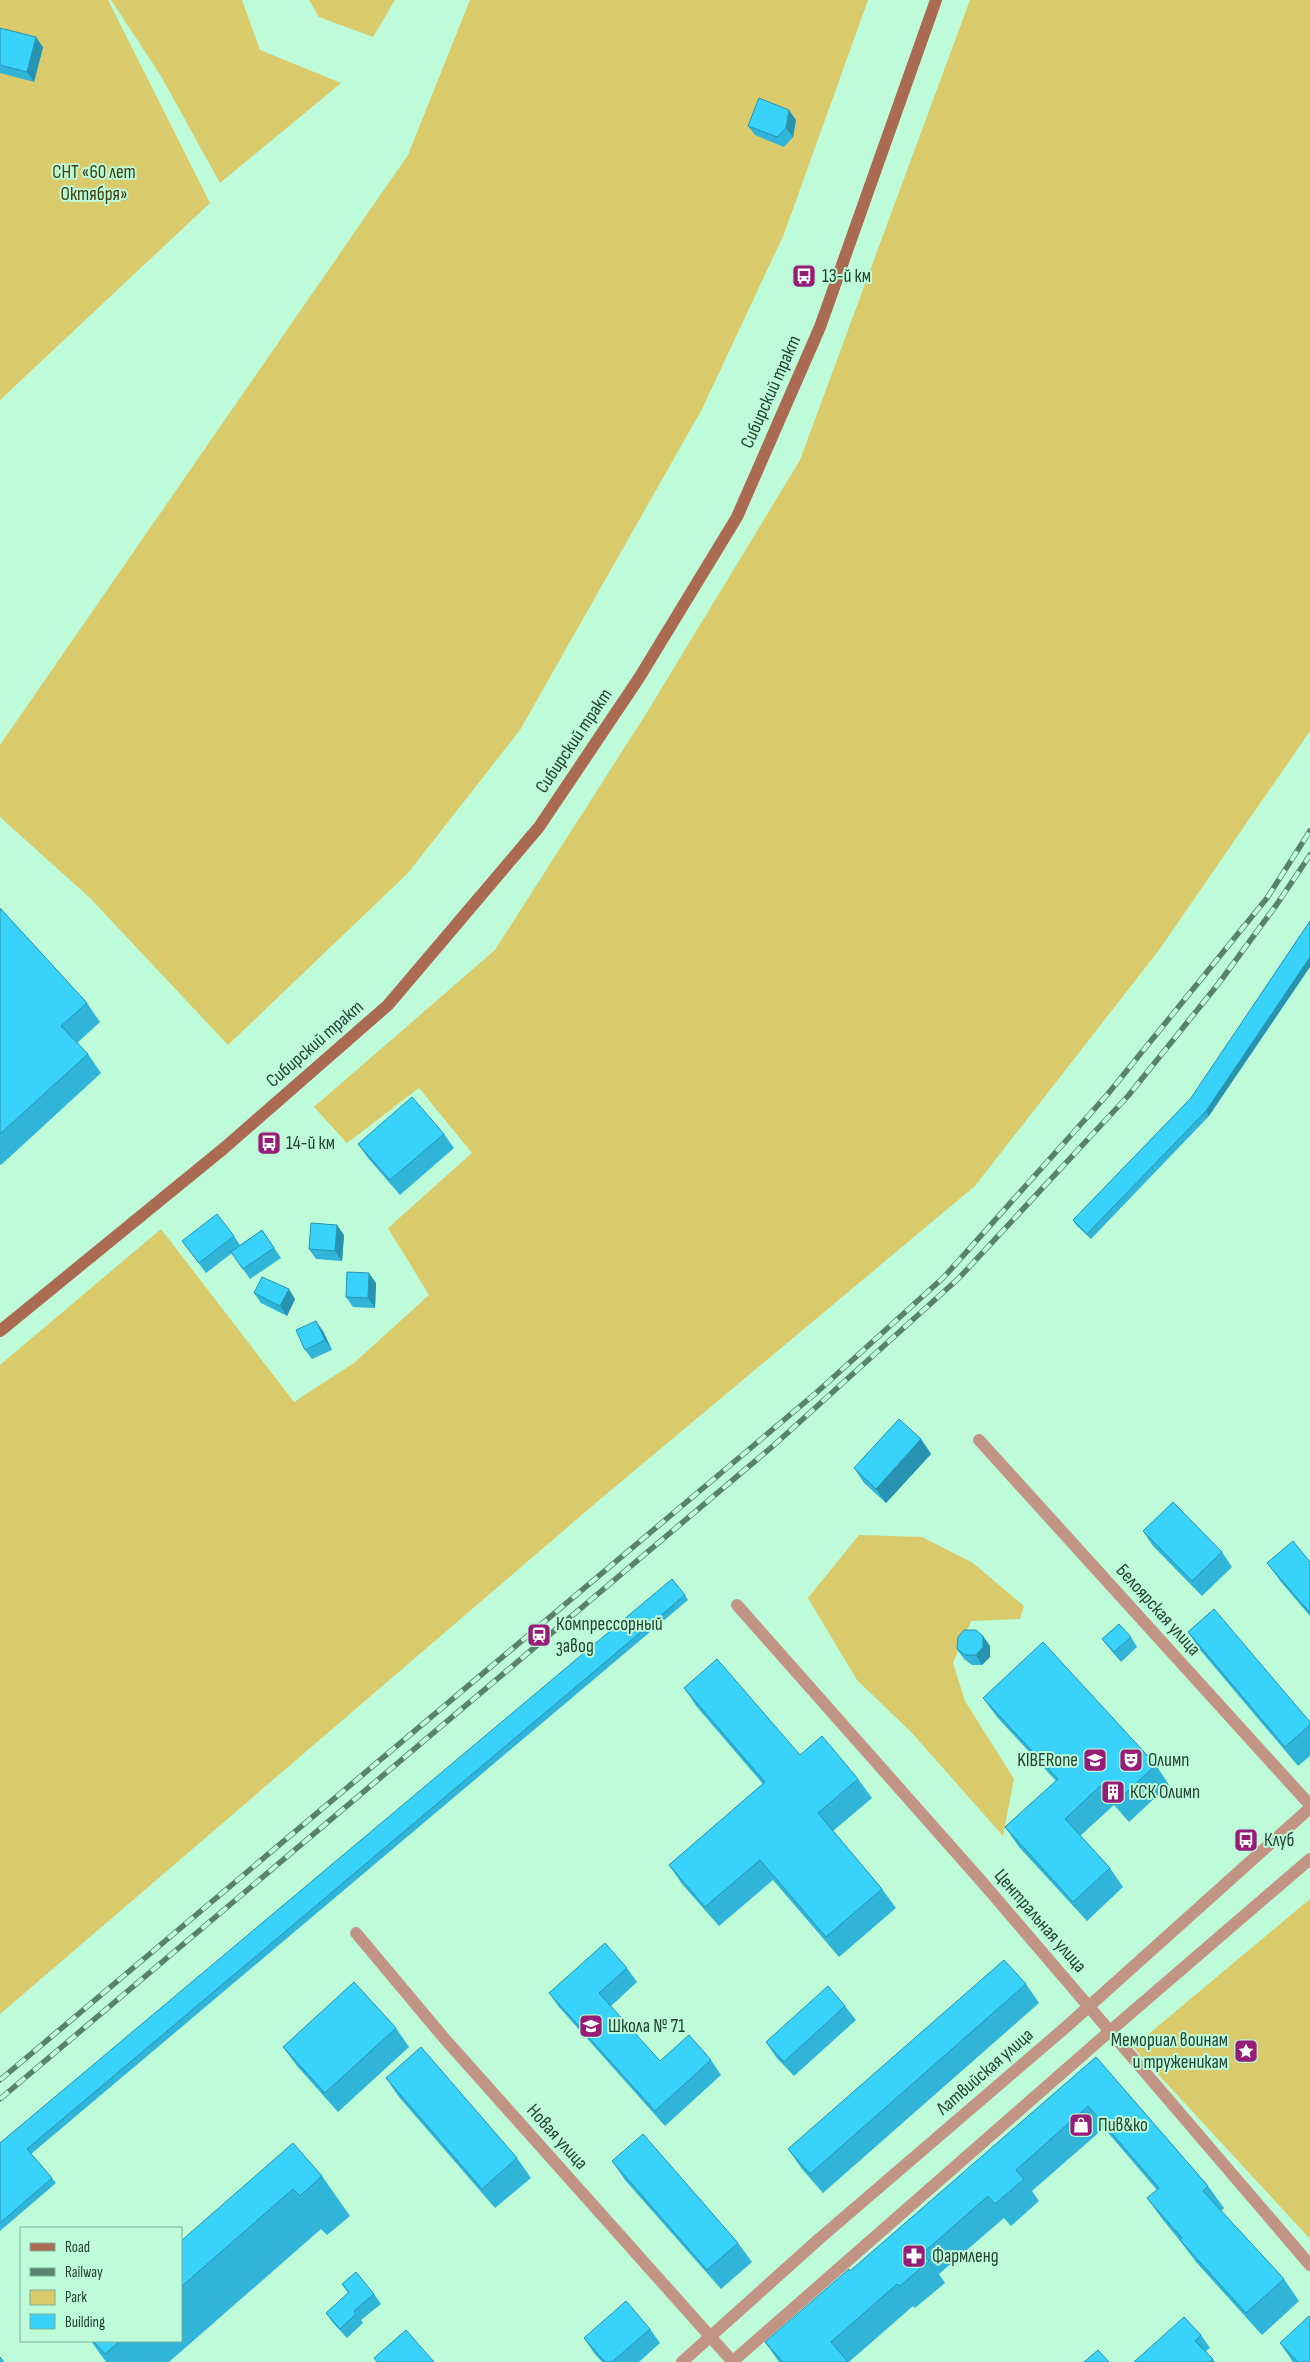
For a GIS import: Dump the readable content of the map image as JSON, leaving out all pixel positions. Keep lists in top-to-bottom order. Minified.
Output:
{"streets":{"main road":["Сибирский тракт"],"street":["Белоярская улица","Центральная улица","Латвийская улица","Новая улица"]},"crossings":[["Белоярская улица","Латвийская улица"],["Центральная улица","Латвийская улица"],["Латвийская улица","Новая улица"]],"parks":["СНТ «60 лет Октября»"],"places":{"bus stop":["13-й км","14-й км","Клуб"],"station":["Компрессорный завод"],"school or university":["KIBERone","Школа № 71"],"theatre":["Олимп"],"building":["КСК Олимп"],"place":["Мемориал воинам и труженикам"],"shop":["Пив&ко"],"pharmacy":["Фармленд"]},"legend":["Road","Railway","Park","Building"]}
